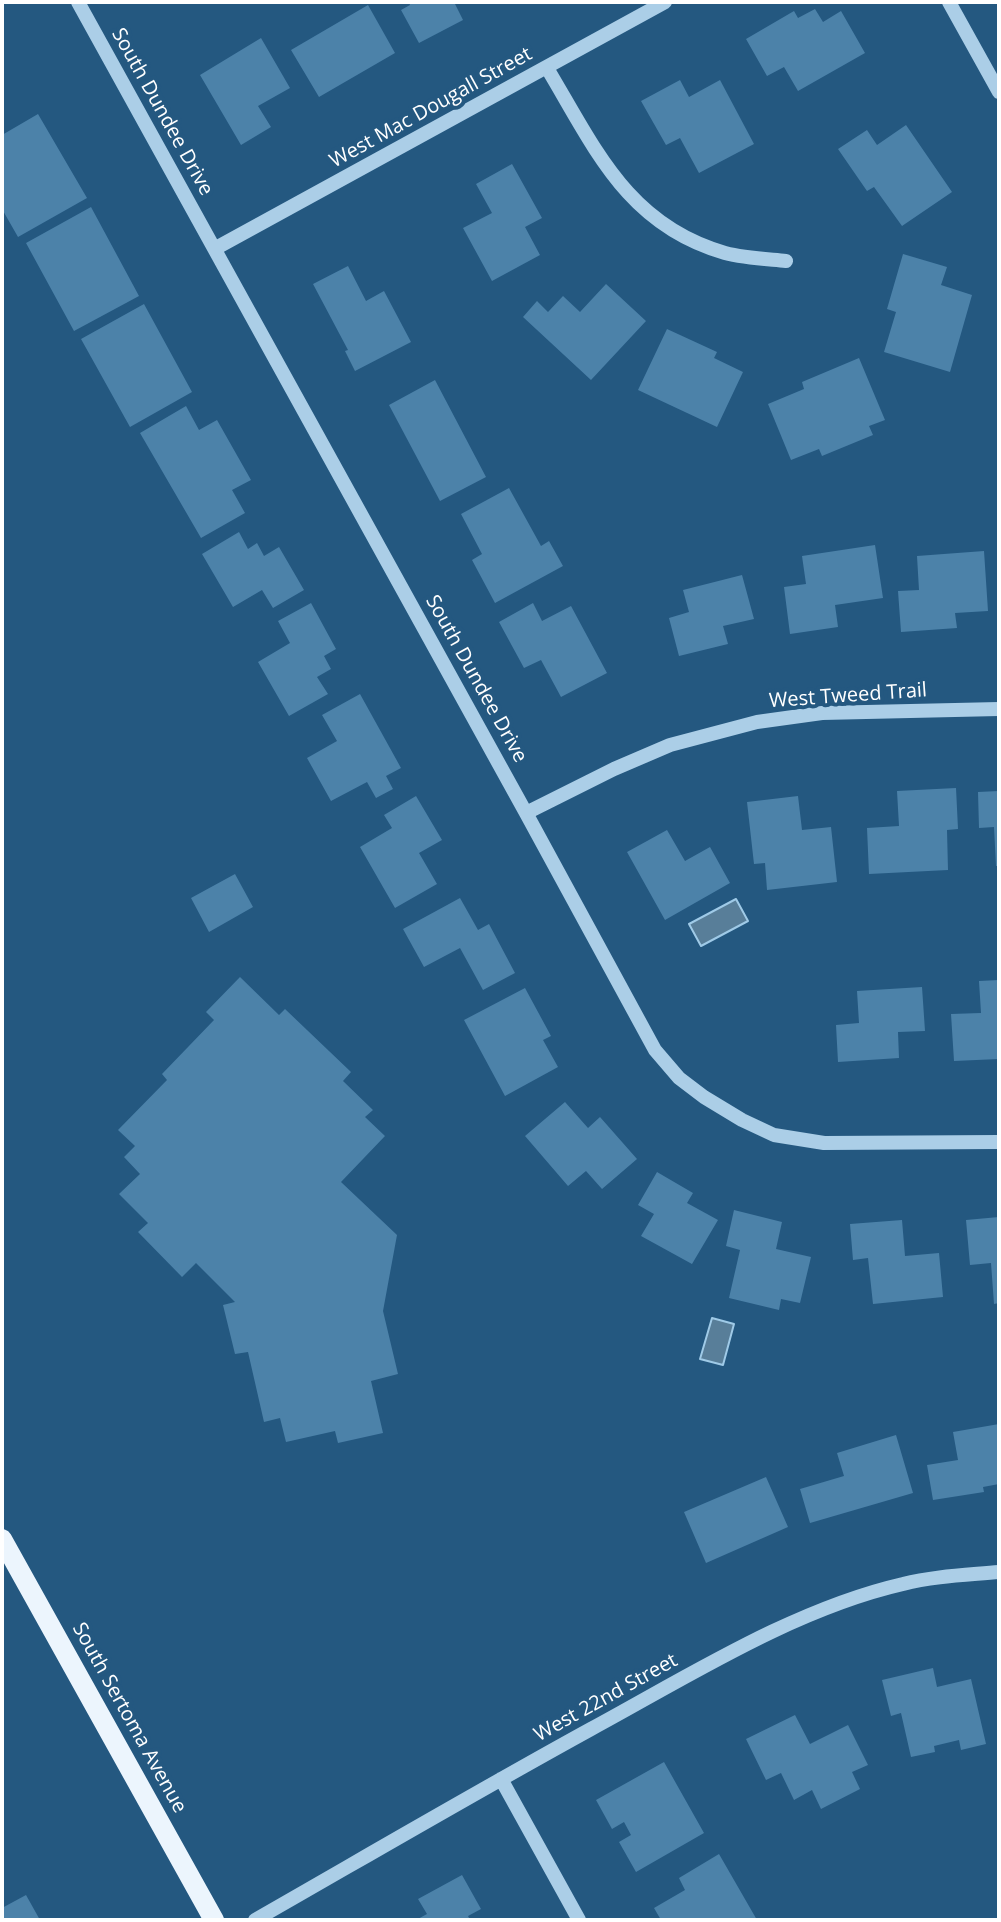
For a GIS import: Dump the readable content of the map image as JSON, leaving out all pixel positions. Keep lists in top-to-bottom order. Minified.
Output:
{"streets":{"main road":["South Sertoma Avenue"],"street":["West Mac Dougall Street","South Dundee Drive","West Tweed Trail","West 22nd Street"]},"crossings":[["West Mac Dougall Street","South Dundee Drive"],["South Dundee Drive","West Tweed Trail"]]}
